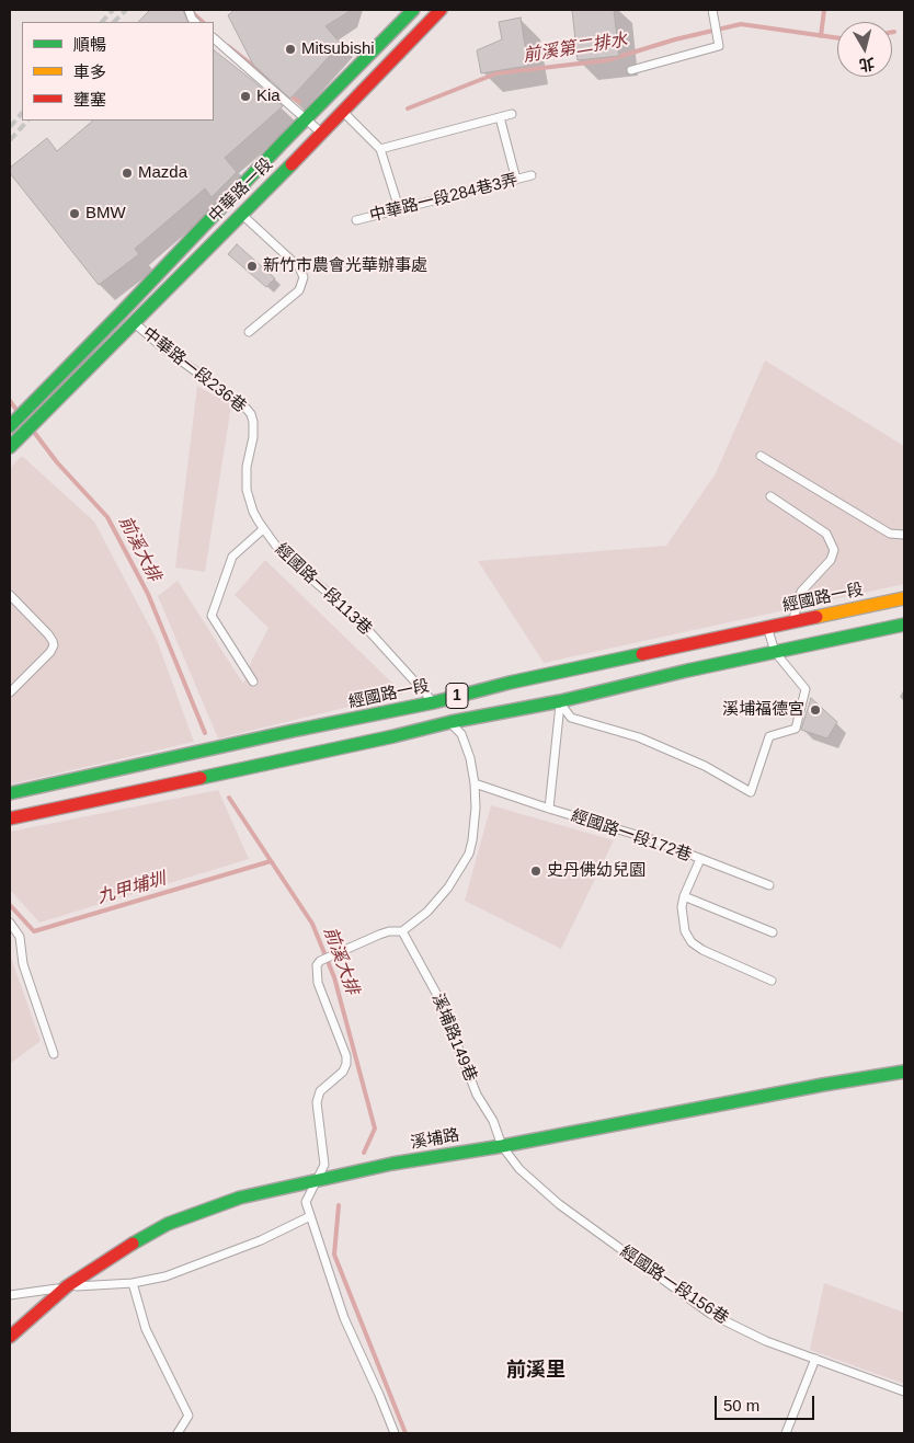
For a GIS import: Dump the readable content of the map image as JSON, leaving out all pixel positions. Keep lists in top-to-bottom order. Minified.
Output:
{"streets":{"street":["中華路一段","經國路一段","1","溪埔路"],"lane":["中華路一段284巷3弄","中華路一段236巷","經國路一段113巷","經國路一段172巷","溪埔路149巷","經國路一段156巷"]},"crossings":[["中華路一段","中華路一段236巷"],["中華路一段236巷","經國路一段113巷"],["經國路一段113巷","經國路一段"],["經國路一段","經國路一段172巷"],["溪埔路149巷","溪埔路"],["溪埔路149巷","經國路一段156巷"],["溪埔路","經國路一段156巷"]],"districts":["前溪里"],"water":["前溪第二排水","前溪大排","九甲埔圳"],"places":["Mitsubishi","Kia","Mazda","BMW","新竹市農會光華辦事處","溪埔福德宮","史丹佛幼兒園"],"legend":["順暢","車多","壅塞"],"scale_bar":"50 m","north":"bottom"}
